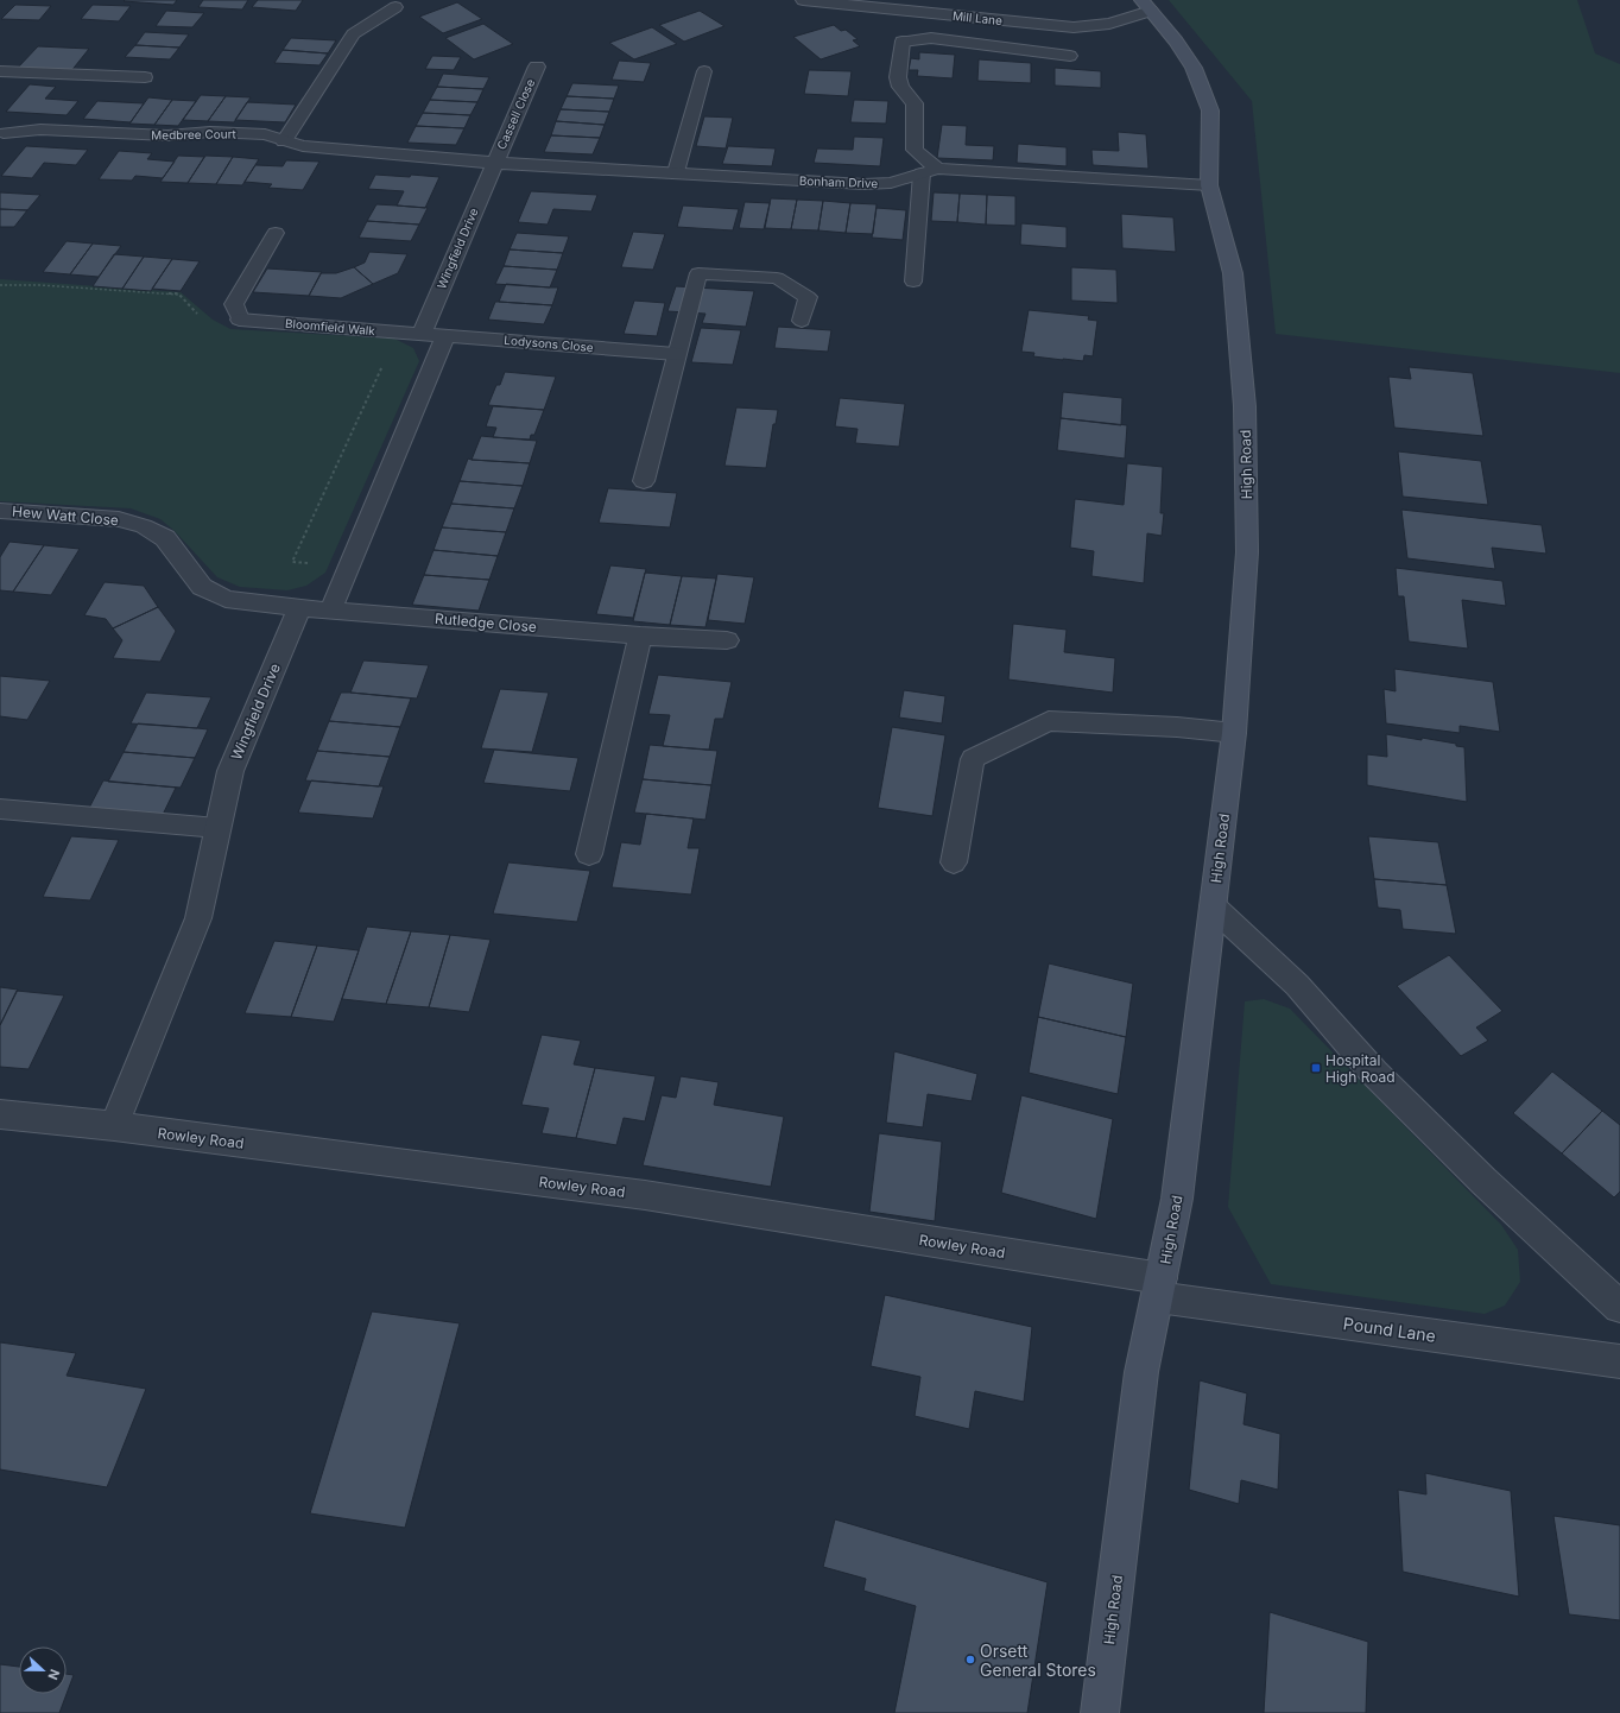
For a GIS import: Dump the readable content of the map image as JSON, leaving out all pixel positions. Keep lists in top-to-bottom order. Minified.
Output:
{"streets":{"main road":["High Road"],"street":["Mill Lane","Cassell Close","Medbree Court","Bonham Drive","Wingfield Drive","Bloomfield Walk","Lodysons Close","Hew Watt Close","Rutledge Close","Rowley Road","Pound Lane"]},"crossings":[["Mill Lane","High Road"],["Cassell Close","Medbree Court"],["Cassell Close","Bonham Drive"],["Cassell Close","Wingfield Drive"],["Medbree Court","Bonham Drive"],["Medbree Court","Wingfield Drive"],["Bonham Drive","Wingfield Drive"],["Bonham Drive","High Road"],["Wingfield Drive","Bloomfield Walk"],["Wingfield Drive","Lodysons Close"],["Wingfield Drive","Hew Watt Close"],["Wingfield Drive","Rutledge Close"],["Wingfield Drive","Rowley Road"],["Bloomfield Walk","Lodysons Close"],["High Road","Rowley Road"],["High Road","Pound Lane"],["Rowley Road","Pound Lane"]],"places":{"transit":["Hospital High Road"],"other":["Orsett General Stores"]},"north":"right"}
